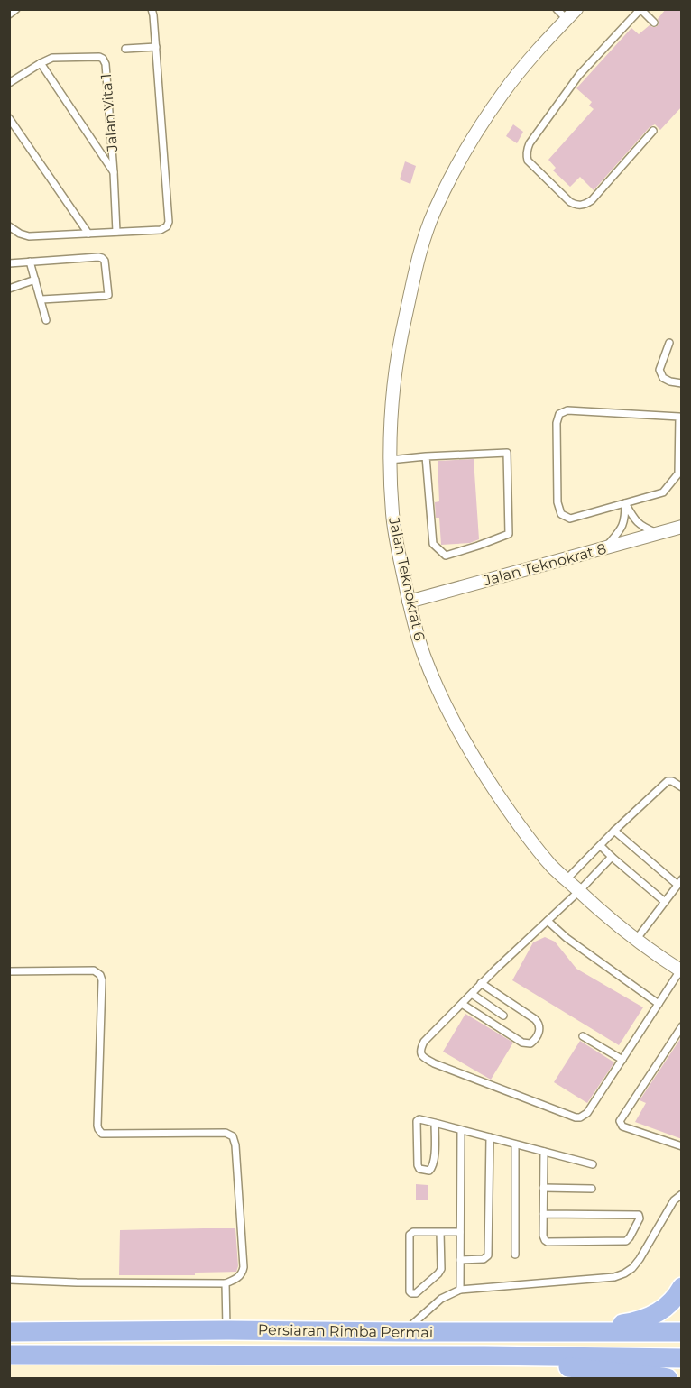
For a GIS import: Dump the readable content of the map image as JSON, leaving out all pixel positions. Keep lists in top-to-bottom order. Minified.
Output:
{"streets":{"main road":["Persiaran Rimba Permai"],"street":["Jalan Teknokrat 8","Jalan Teknokrat 6"],"lane":["Jalan Vita 1"]},"crossings":[["Jalan Teknokrat 8","Jalan Teknokrat 6"]]}
